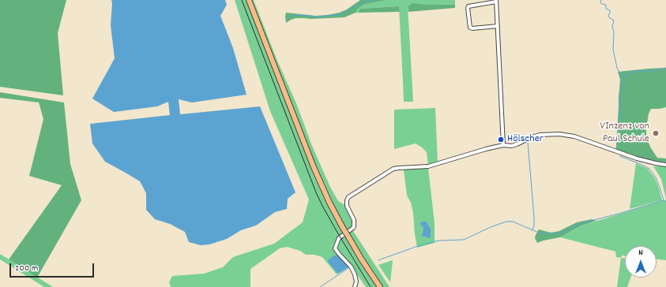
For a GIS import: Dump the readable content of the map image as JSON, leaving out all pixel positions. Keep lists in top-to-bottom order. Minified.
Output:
{"places":["VInzenz von Paul Schule","Hölscher"],"scale_bar":"200 m","north":"top"}
